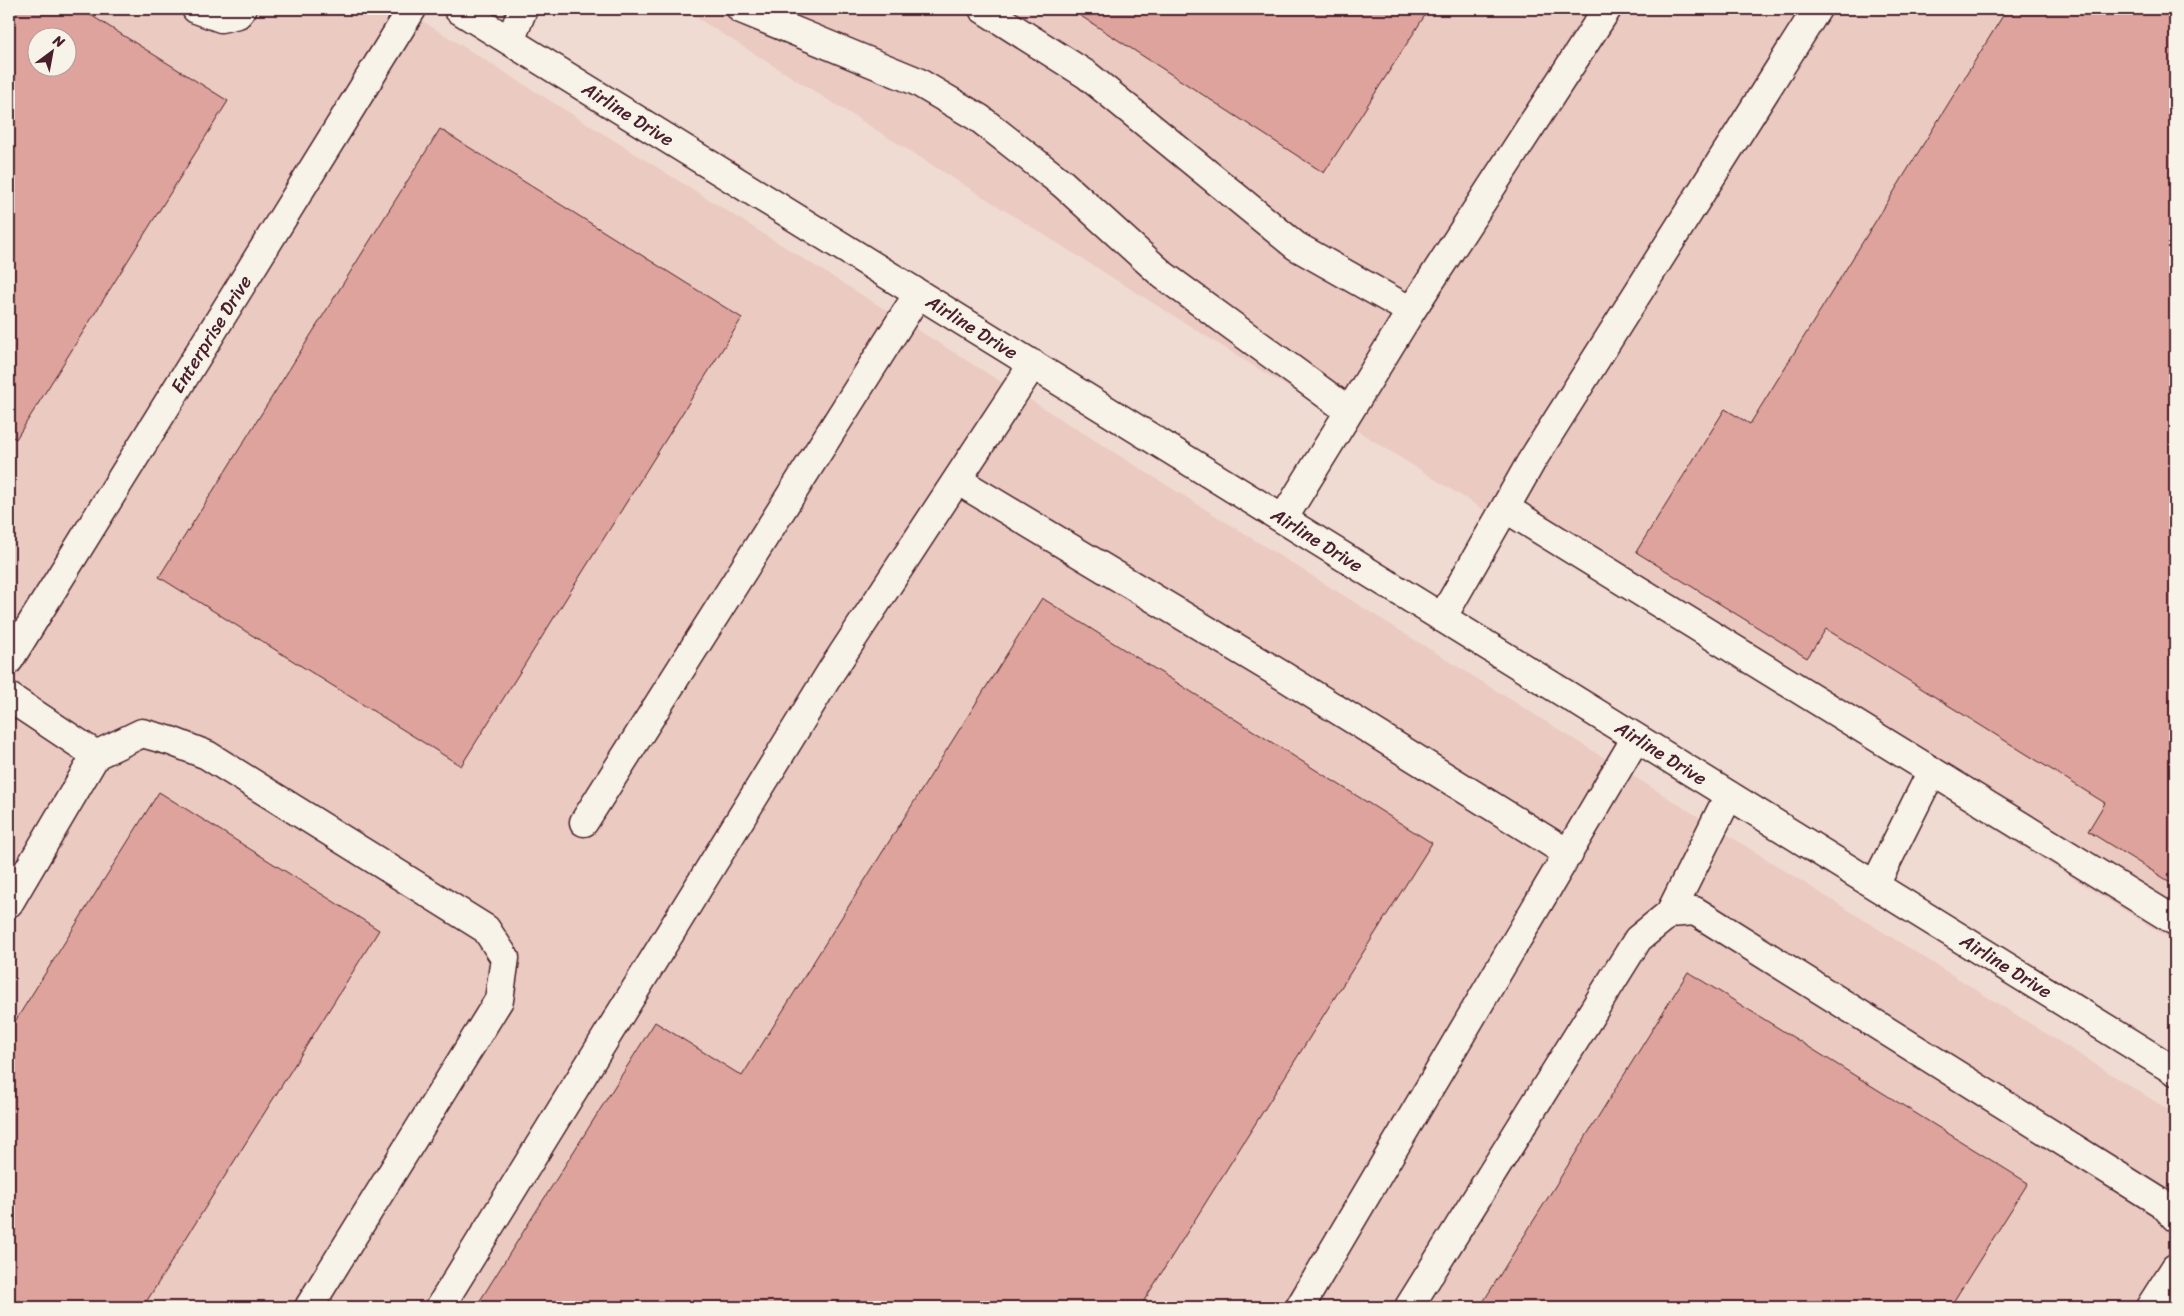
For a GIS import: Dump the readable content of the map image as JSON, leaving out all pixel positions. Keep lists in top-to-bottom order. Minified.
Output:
{"streets":{"street":["Airline Drive","Enterprise Drive"]},"north":"top right"}
